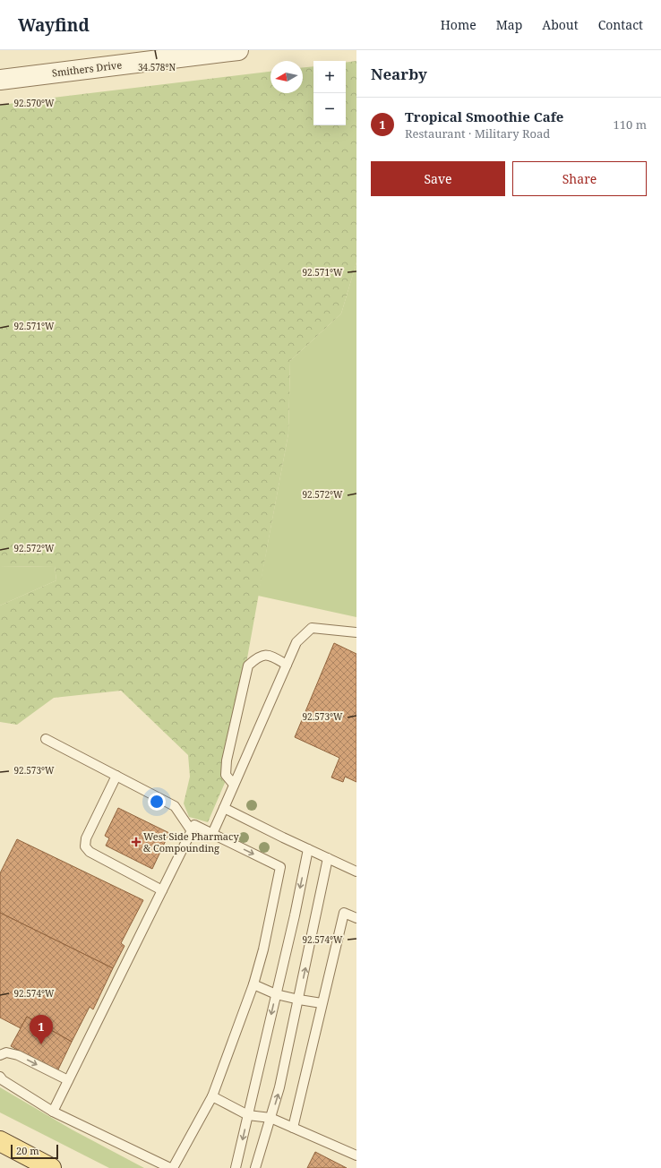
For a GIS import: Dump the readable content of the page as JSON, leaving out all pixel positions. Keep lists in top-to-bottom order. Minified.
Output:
{"streets":{"street":["Smithers Drive"]},"places":{"health":["West Side Pharmacy & Compounding"]},"scale_bar":"20 m","north":"left","page":{"header":"Wayfind","nav":["Home","Map","About","Contact"],"heading":"Nearby","map_buttons":["+","−"],"list":[{"mark":"1","name":"Tropical Smoothie Cafe","note":"Restaurant · Military Road","value":"110 m"}],"buttons":["Save","Share"],"pins":"1","scale":"20 m"},"coordinates":["34.578°N","92.570°W","92.571°W","92.572°W","92.573°W","92.574°W"]}
